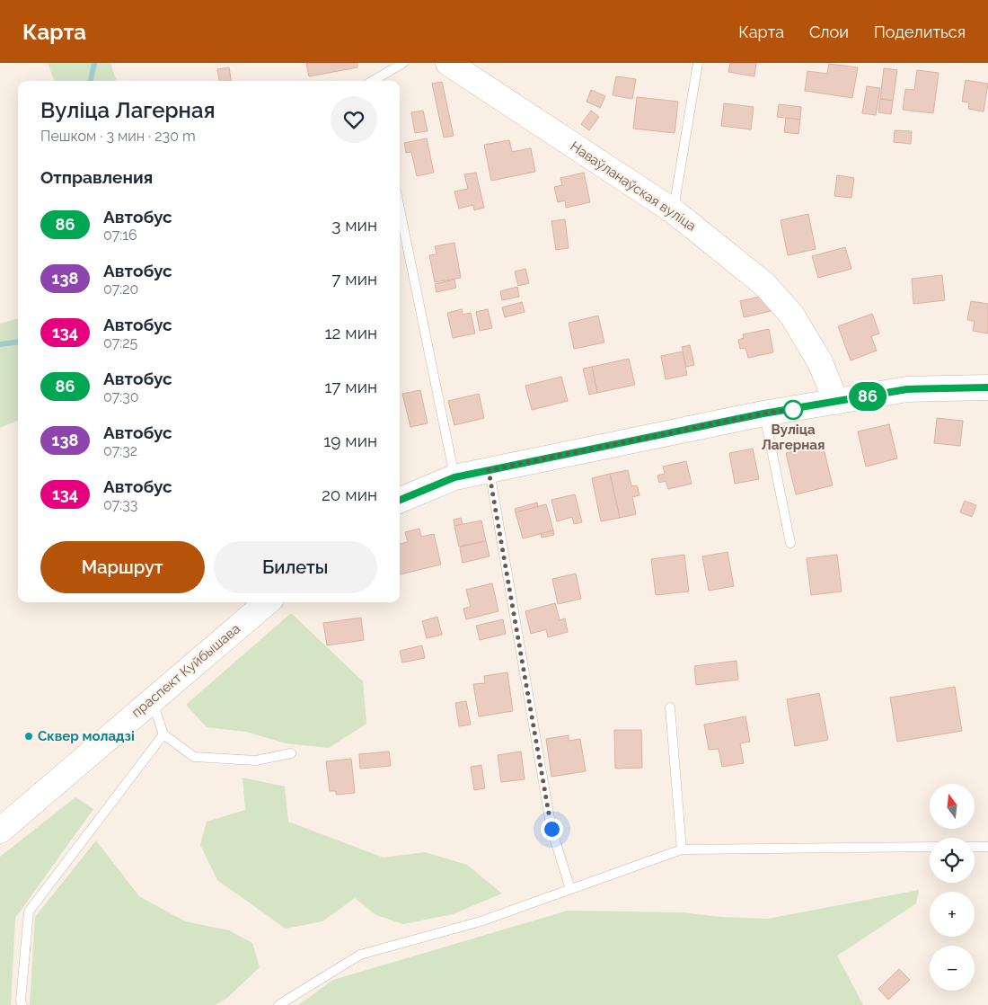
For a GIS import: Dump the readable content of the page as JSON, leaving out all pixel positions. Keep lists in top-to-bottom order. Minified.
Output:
{"streets":{"street":["Наваўланаўская вуліца","праспект Куйбышава"]},"places":["Вуліца Лагерная","Сквер моладзі"],"lines":["bus line 86"],"north":"top","page":{"header":"Карта","nav":["Карта","Слои","Поделиться"],"on_map":"86","heading":[["Вуліца Лагерная","Пешком · 3 мин · 230 m"],"Отправления"],"list":[{"mark":"86","name":"Автобус","note":"07:16","value":"3 мин"},{"mark":"138","name":"Автобус","note":"07:20","value":"7 мин"},{"mark":"134","name":"Автобус","note":"07:25","value":"12 мин"},{"mark":"86","name":"Автобус","note":"07:30","value":"17 мин"},{"mark":"138","name":"Автобус","note":"07:32","value":"19 мин"},{"mark":"134","name":"Автобус","note":"07:33","value":"20 мин"}],"buttons":["Маршрут","Билеты"],"map_buttons":["+","−"]}}
